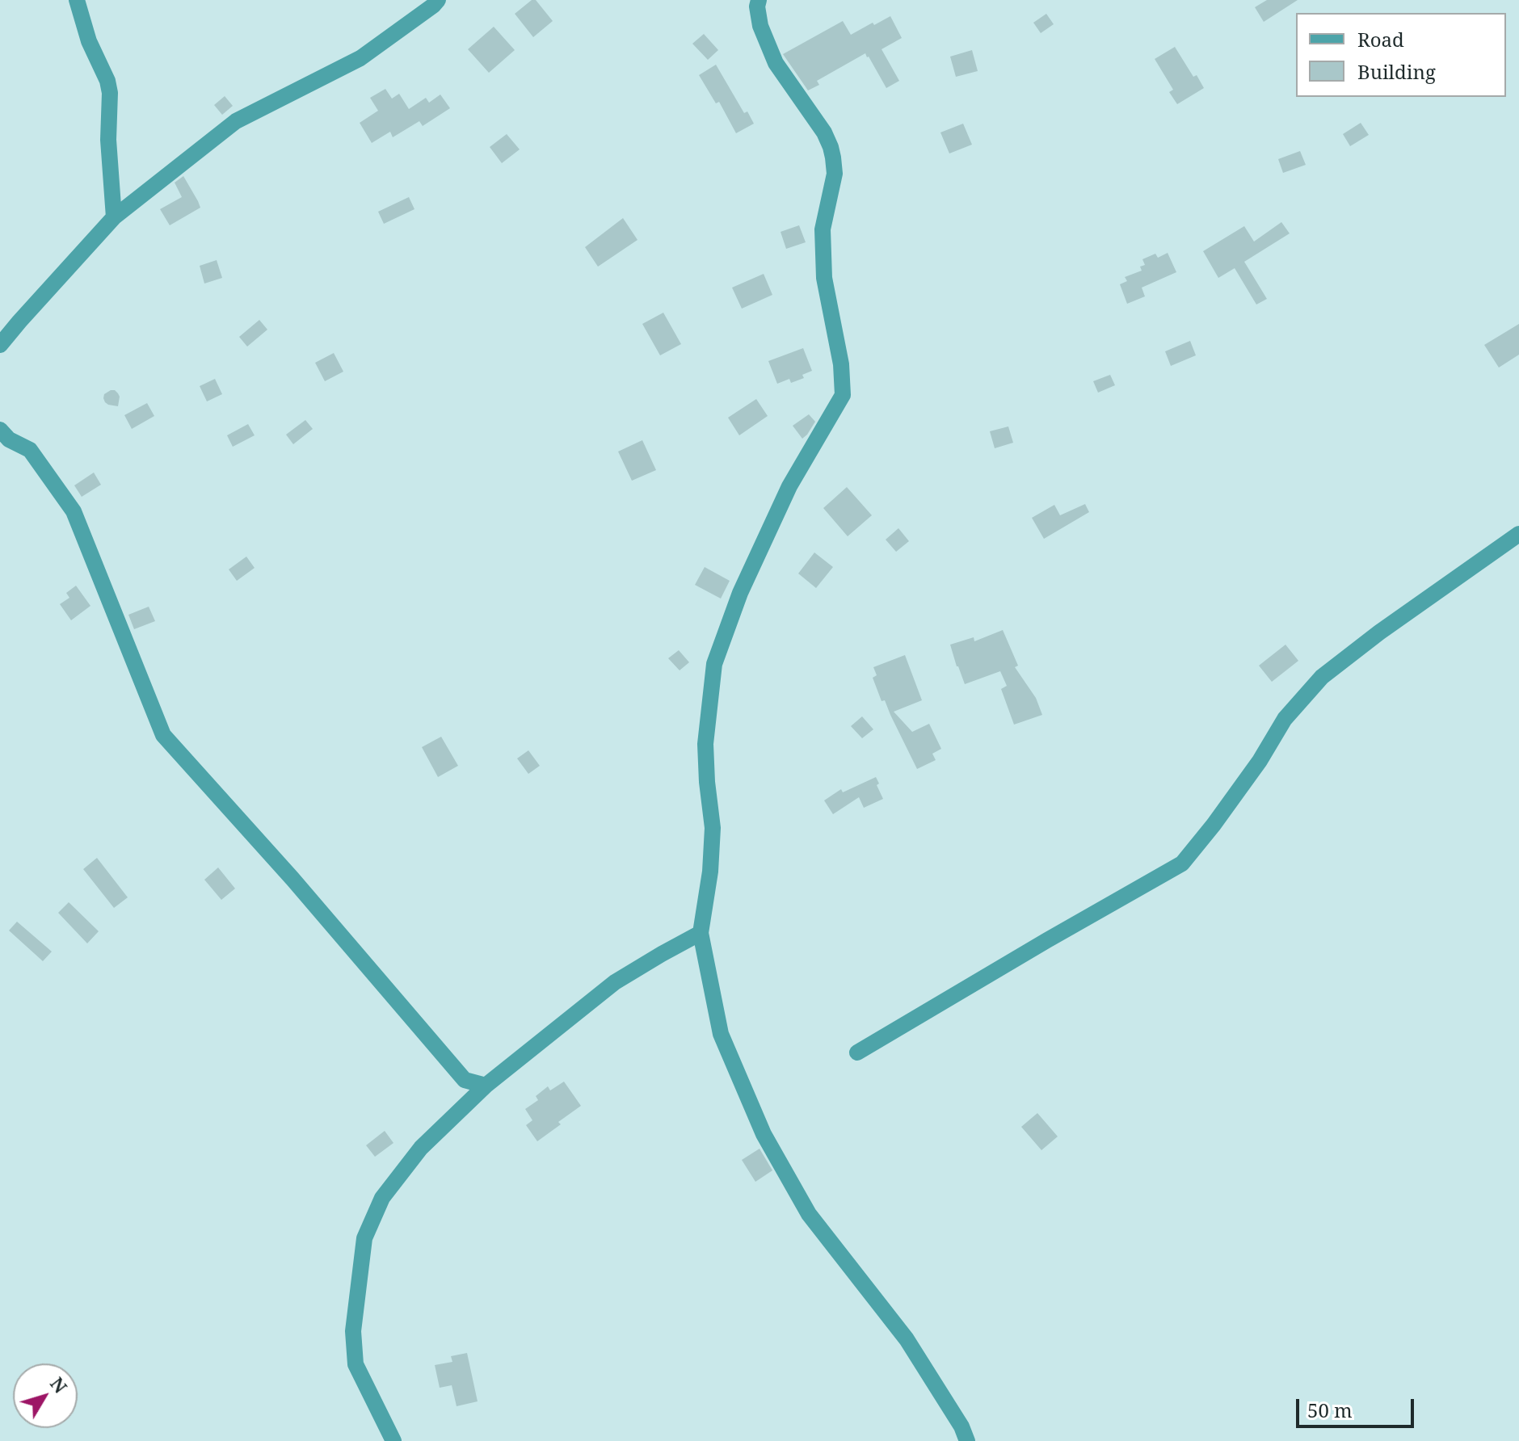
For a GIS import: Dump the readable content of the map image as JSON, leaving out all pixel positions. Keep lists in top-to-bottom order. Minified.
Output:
{"legend":["Road","Building"],"scale_bar":"50 m","north":"top right"}
